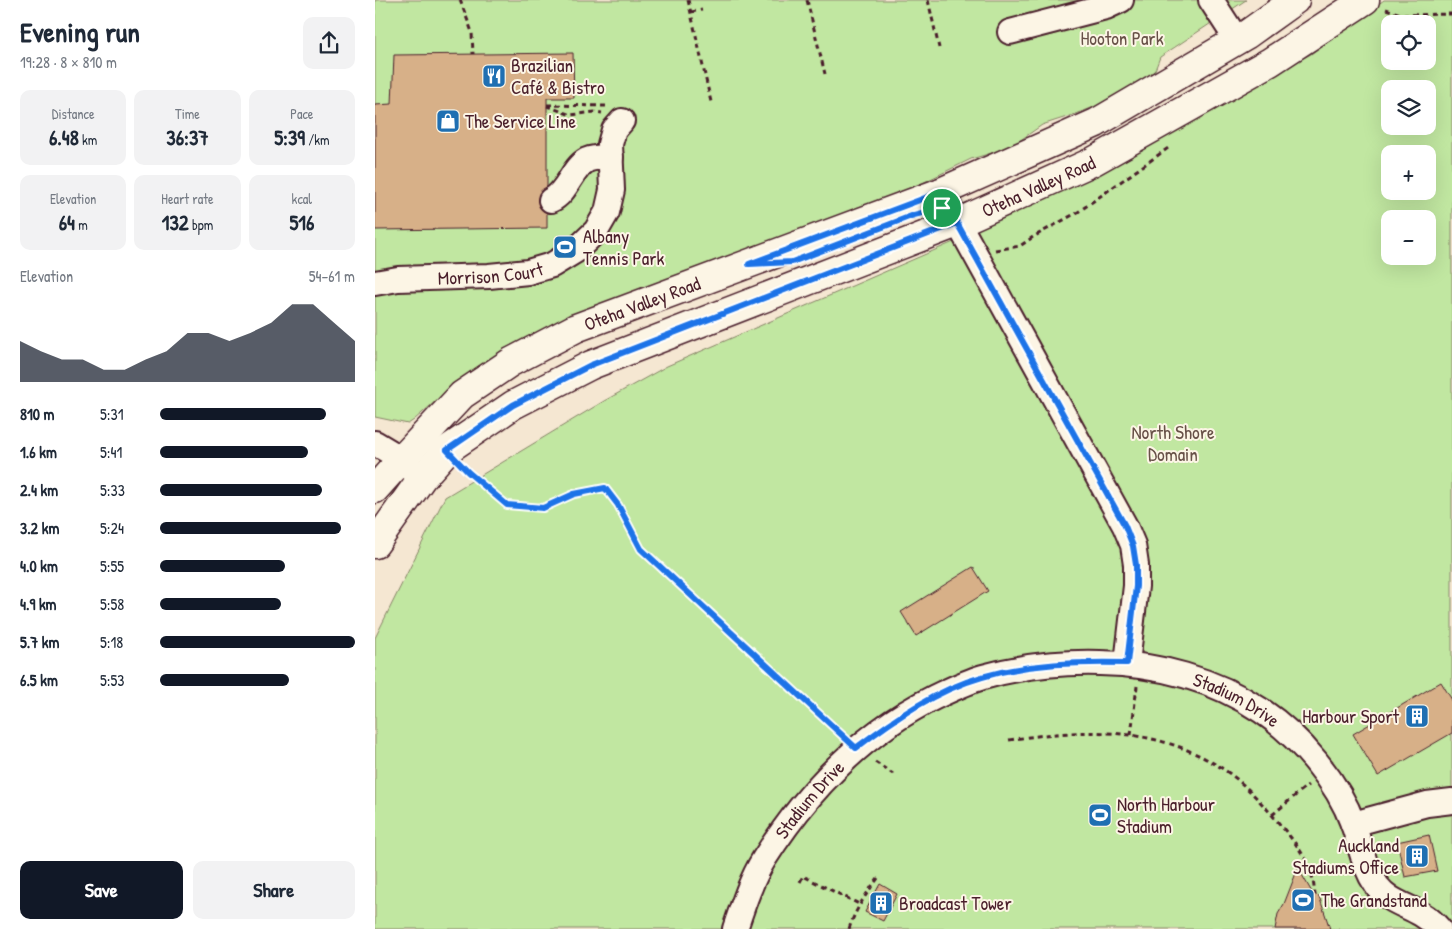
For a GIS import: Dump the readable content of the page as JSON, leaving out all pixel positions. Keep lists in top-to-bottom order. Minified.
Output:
{"streets":{"main road":["Oteha Valley Road"],"street":["Morrison Court","Stadium Drive"]},"parks":["Hooton Park","North Shore Domain"],"places":{"restaurant":["Brazilian Café & Bistro"],"shop":["The Service Line"],"sports":["Albany Tennis Park","North Harbour Stadium","The Grandstand"],"building":["Harbour Sport","Auckland Stadiums Office","Broadcast Tower"]},"page":{"heading":["Evening run","19:28 · 8 × 810 m"],"map_buttons":["+","−"],"stats":[["Distance","6.48 km"],["Time","36:37"],["Pace","5:39 /km"],["Elevation","64 m"],["Heart rate","132 bpm"],["kcal","516"]],"chart":["Elevation","54–61 m"],"list":[{"name":"810 m","note":"5:31"},{"name":"1.6 km","note":"5:41"},{"name":"2.4 km","note":"5:33"},{"name":"3.2 km","note":"5:24"},{"name":"4.0 km","note":"5:55"},{"name":"4.9 km","note":"5:58"},{"name":"5.7 km","note":"5:18"},{"name":"6.5 km","note":"5:53"}],"buttons":["Save","Share"]}}
